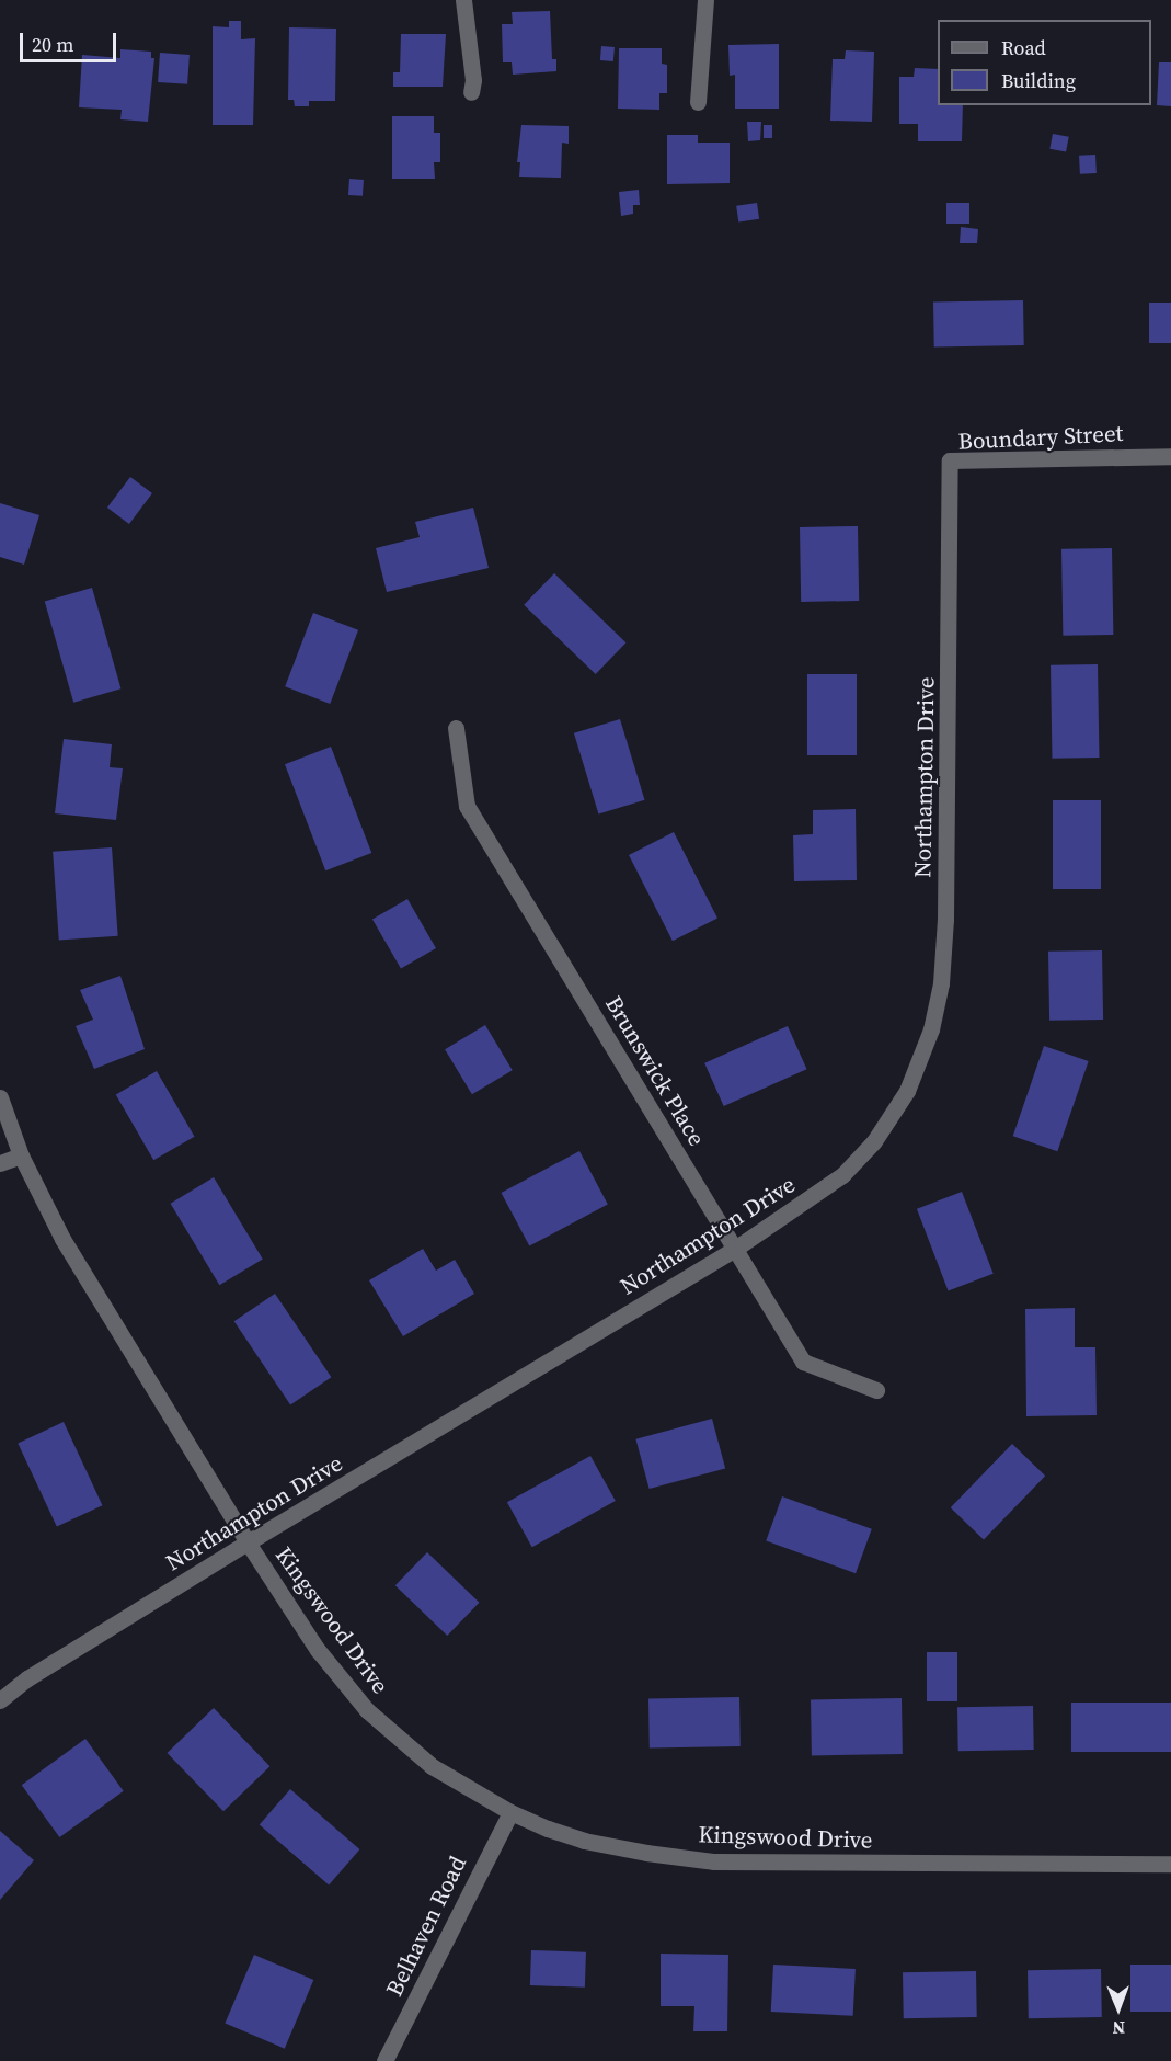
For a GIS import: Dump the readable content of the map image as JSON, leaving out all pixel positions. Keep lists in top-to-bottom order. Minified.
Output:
{"streets":{"street":["Boundary Street","Northampton Drive","Brunswick Place","Kingswood Drive","Belhaven Road"]},"crossings":[["Boundary Street","Northampton Drive"],["Northampton Drive","Brunswick Place"],["Northampton Drive","Kingswood Drive"],["Kingswood Drive","Belhaven Road"]],"legend":["Road","Building"],"scale_bar":"20 m","north":"bottom"}
